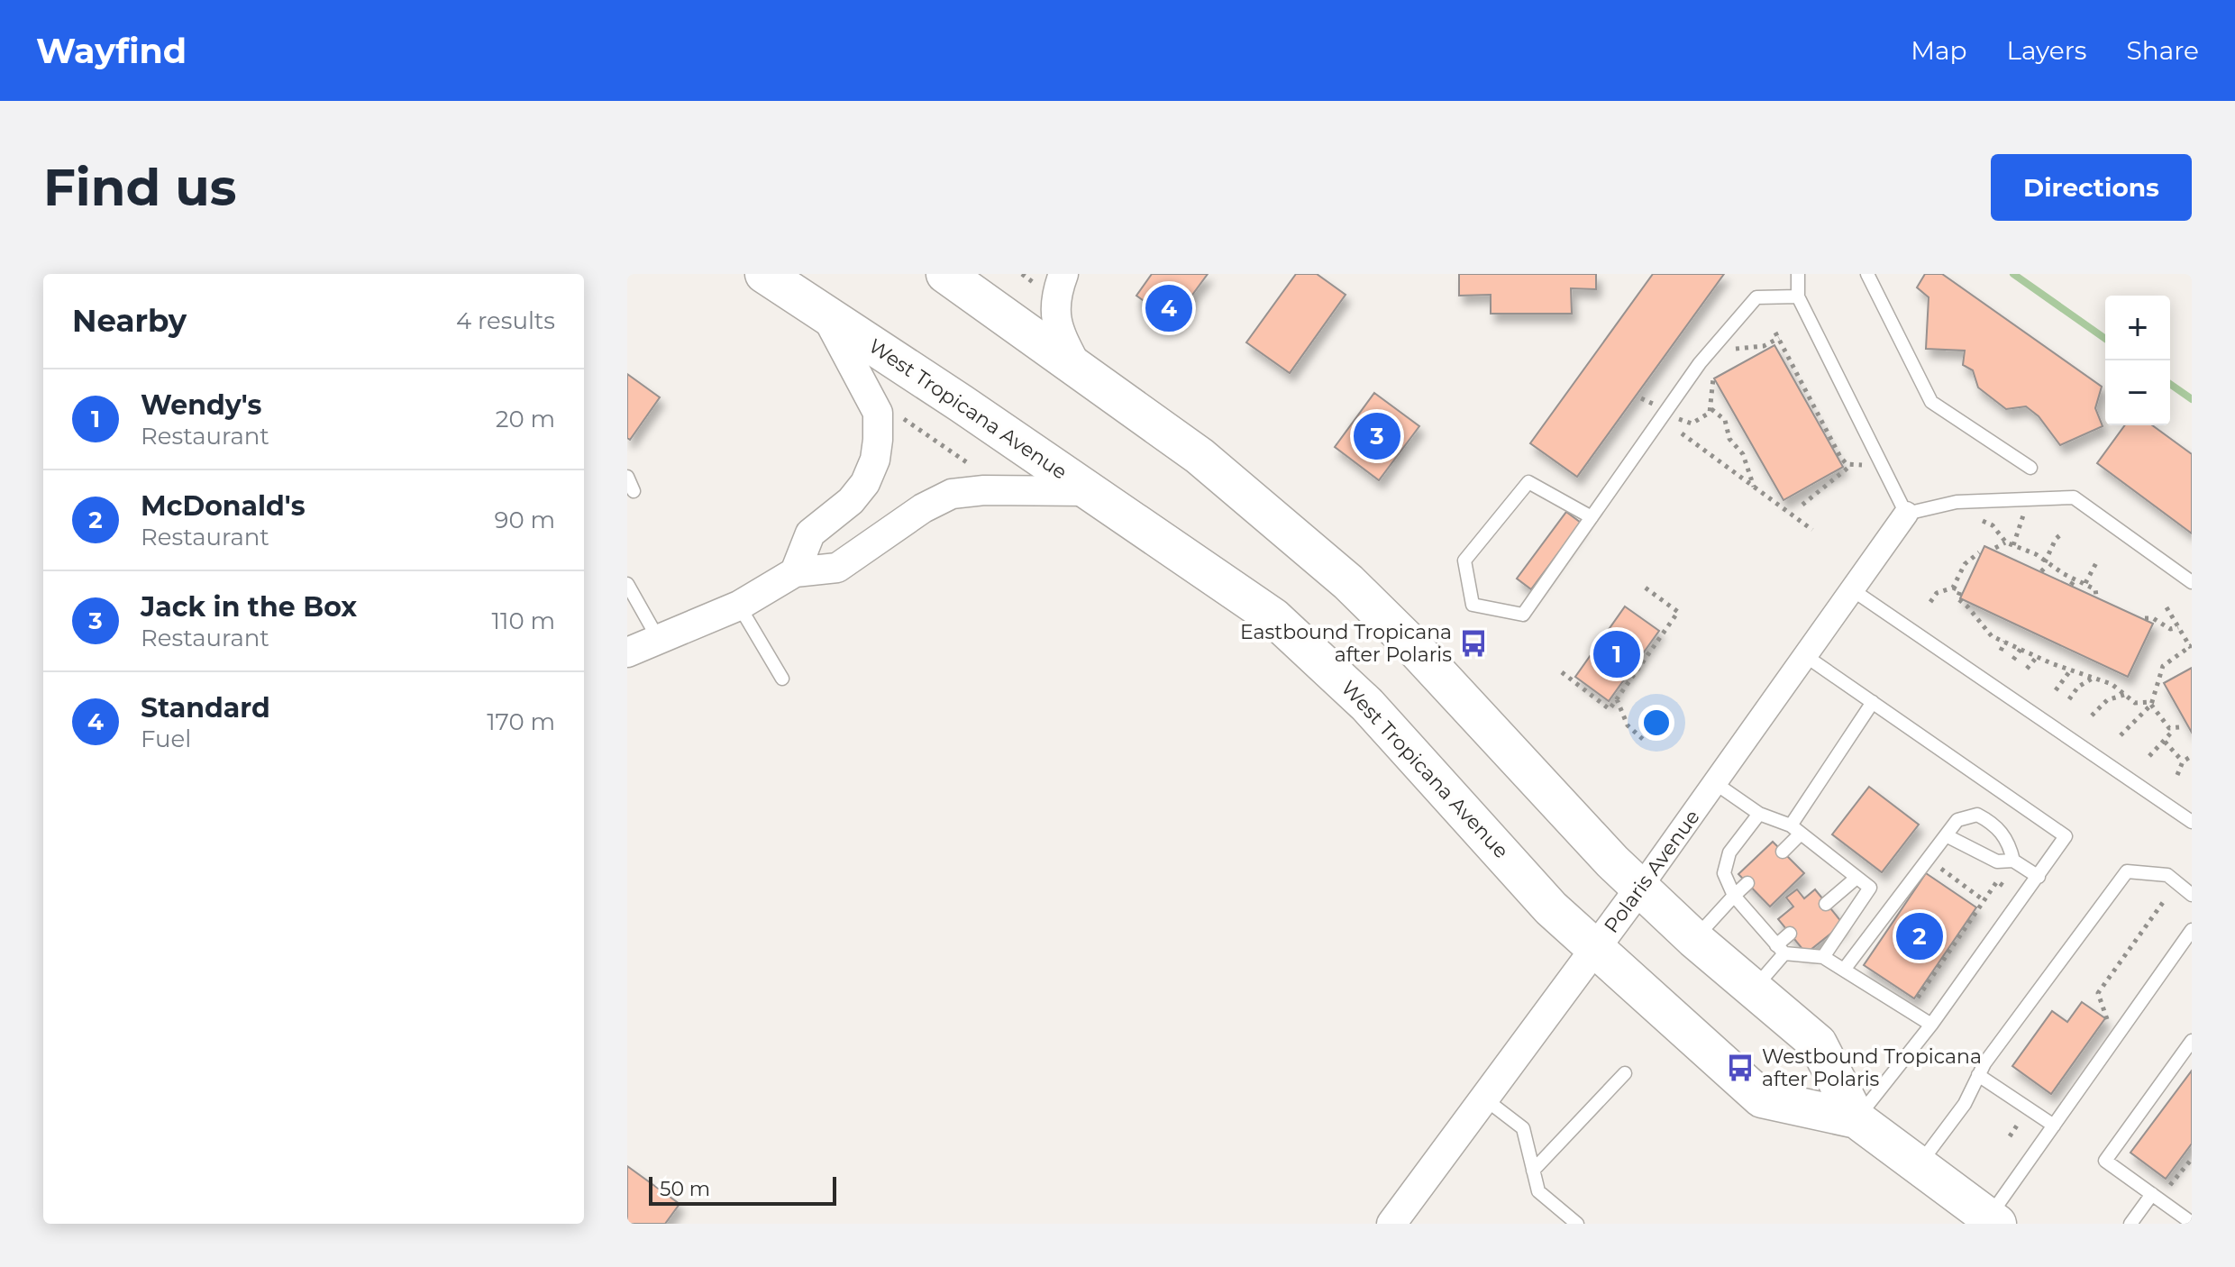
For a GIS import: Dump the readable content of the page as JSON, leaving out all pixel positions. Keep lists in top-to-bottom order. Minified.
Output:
{"streets":{"main road":["West Tropicana Avenue"],"street":["Polaris Avenue"]},"crossings":[["West Tropicana Avenue","Polaris Avenue"]],"places":{"bus stop":["Eastbound Tropicana after Polaris","Westbound Tropicana after Polaris"]},"scale_bar":"50 m","page":{"header":"Wayfind","nav":["Map","Layers","Share"],"buttons":"Directions","title":"Find us","heading":["Nearby","4 results"],"pins":["4","3","1","2"],"map_buttons":["+","−"],"list":[{"mark":"1","name":"Wendy's","note":"Restaurant","value":"20 m"},{"mark":"2","name":"McDonald's","note":"Restaurant","value":"90 m"},{"mark":"3","name":"Jack in the Box","note":"Restaurant","value":"110 m"},{"mark":"4","name":"Standard","note":"Fuel","value":"170 m"}],"scale":"50 m"}}
